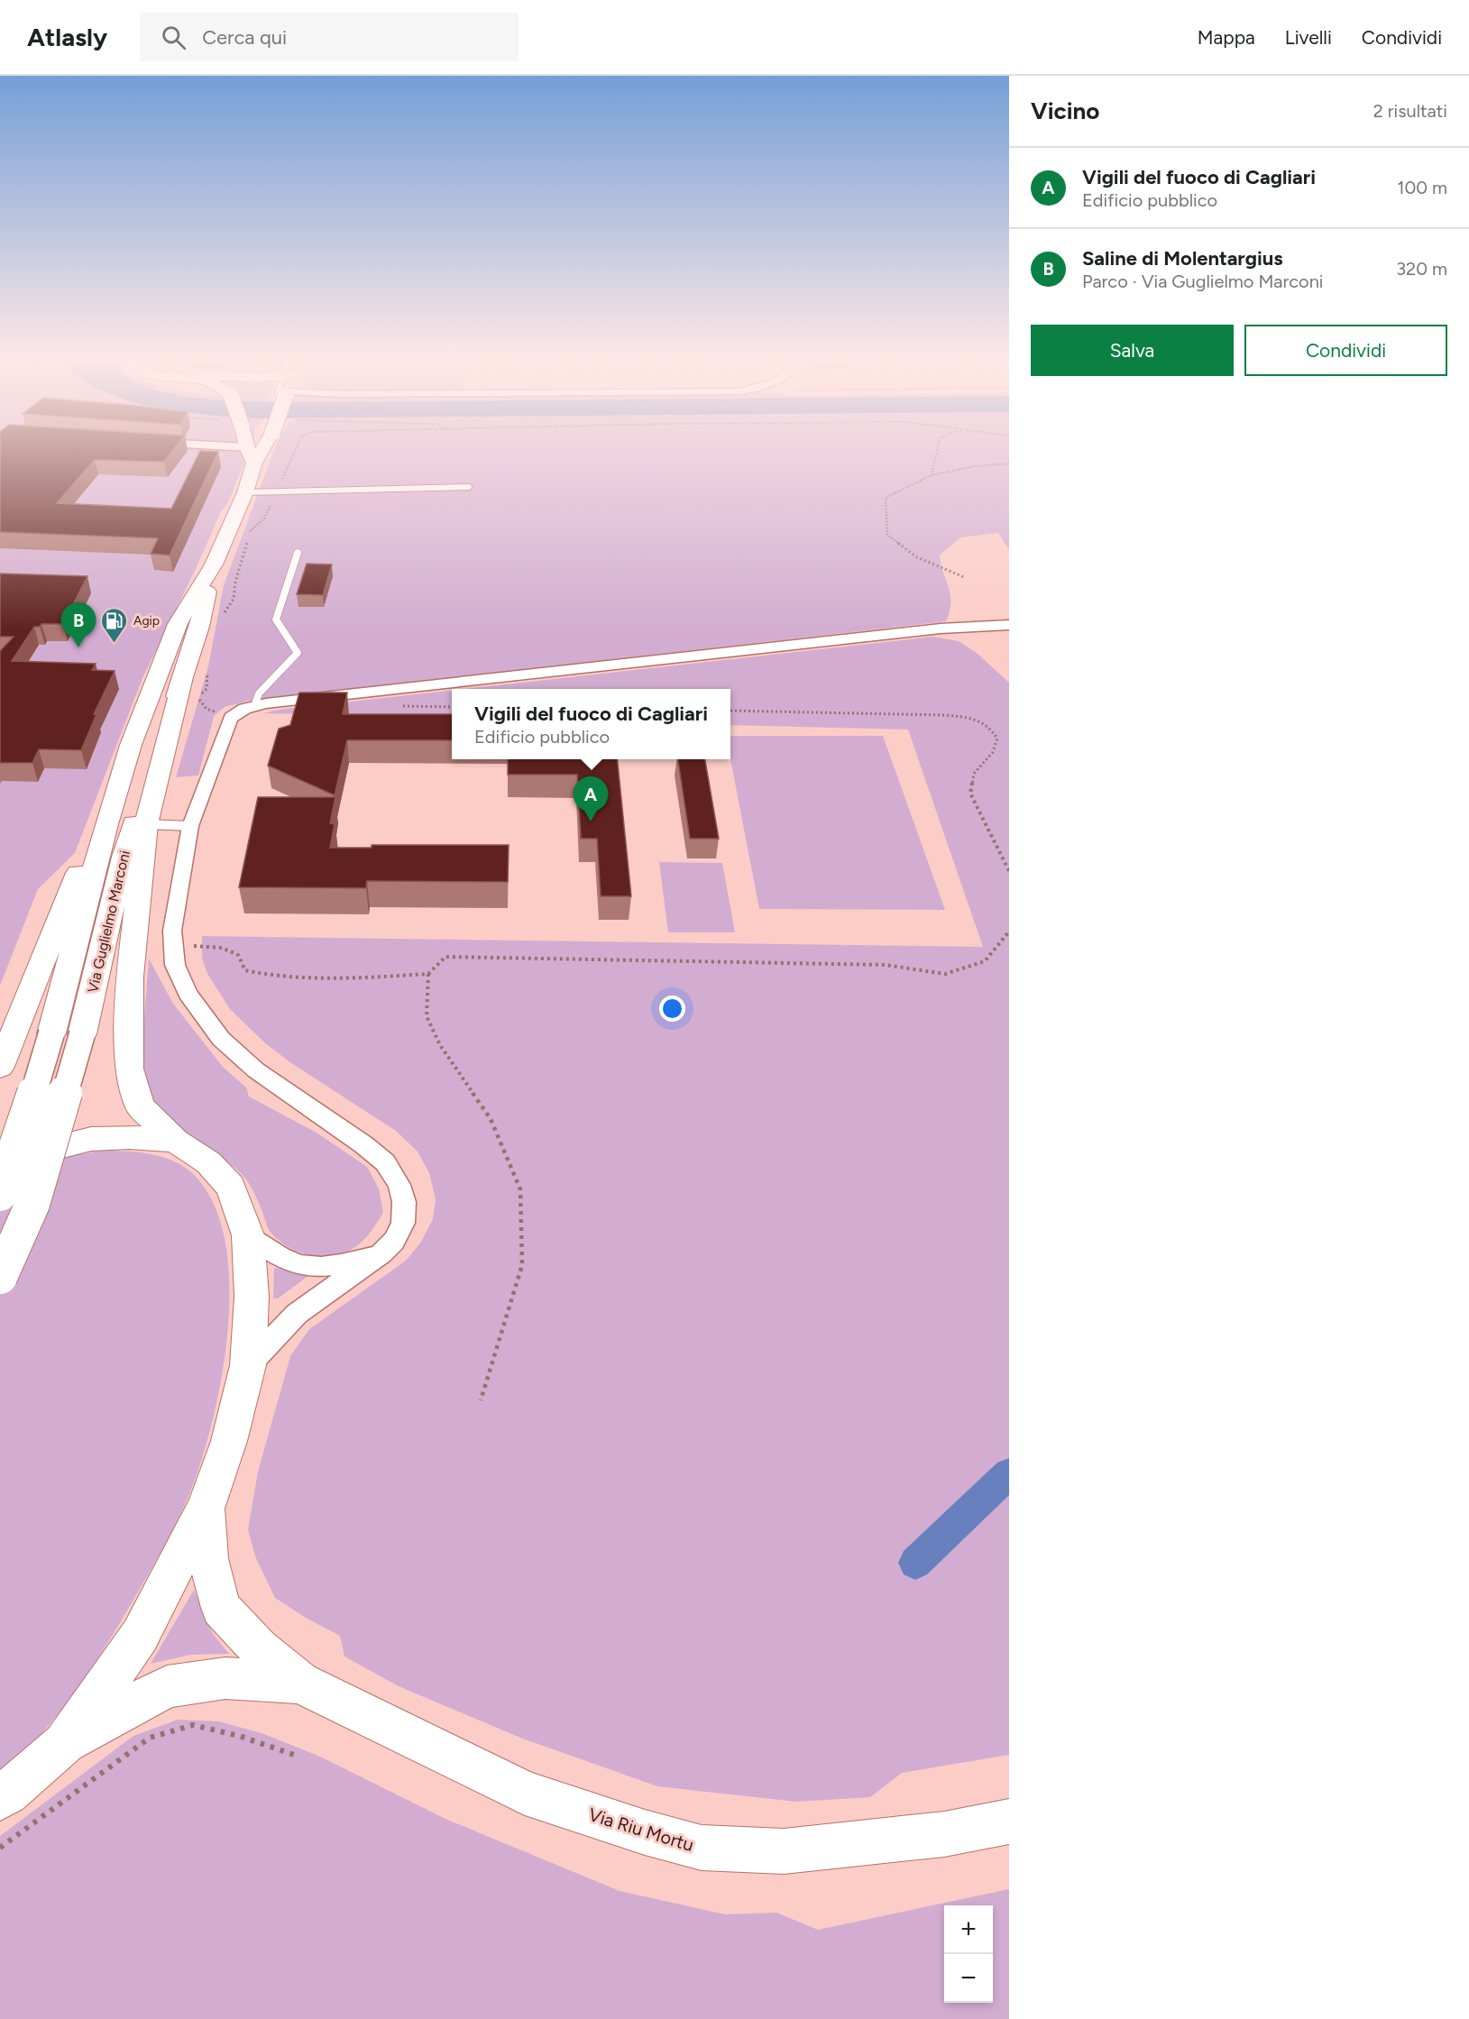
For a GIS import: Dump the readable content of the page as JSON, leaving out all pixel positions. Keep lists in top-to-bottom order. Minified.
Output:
{"streets":{"main road":["Via Guglielmo Marconi","Via Riu Mortu"]},"places":{"fuel station":["Agip"]},"page":{"header":"Atlasly","search":"Cerca qui","nav":["Mappa","Livelli","Condividi"],"heading":["Vicino","2 risultati"],"list":[{"mark":"A","name":"Vigili del fuoco di Cagliari","note":"Edificio pubblico","value":"100 m"},{"mark":"B","name":"Saline di Molentargius","note":"Parco · Via Guglielmo Marconi","value":"320 m"}],"buttons":["Salva","Condividi"],"pins":["B","A"],"popup":["Vigili del fuoco di Cagliari","Edificio pubblico"],"map_buttons":["+","−"]}}
